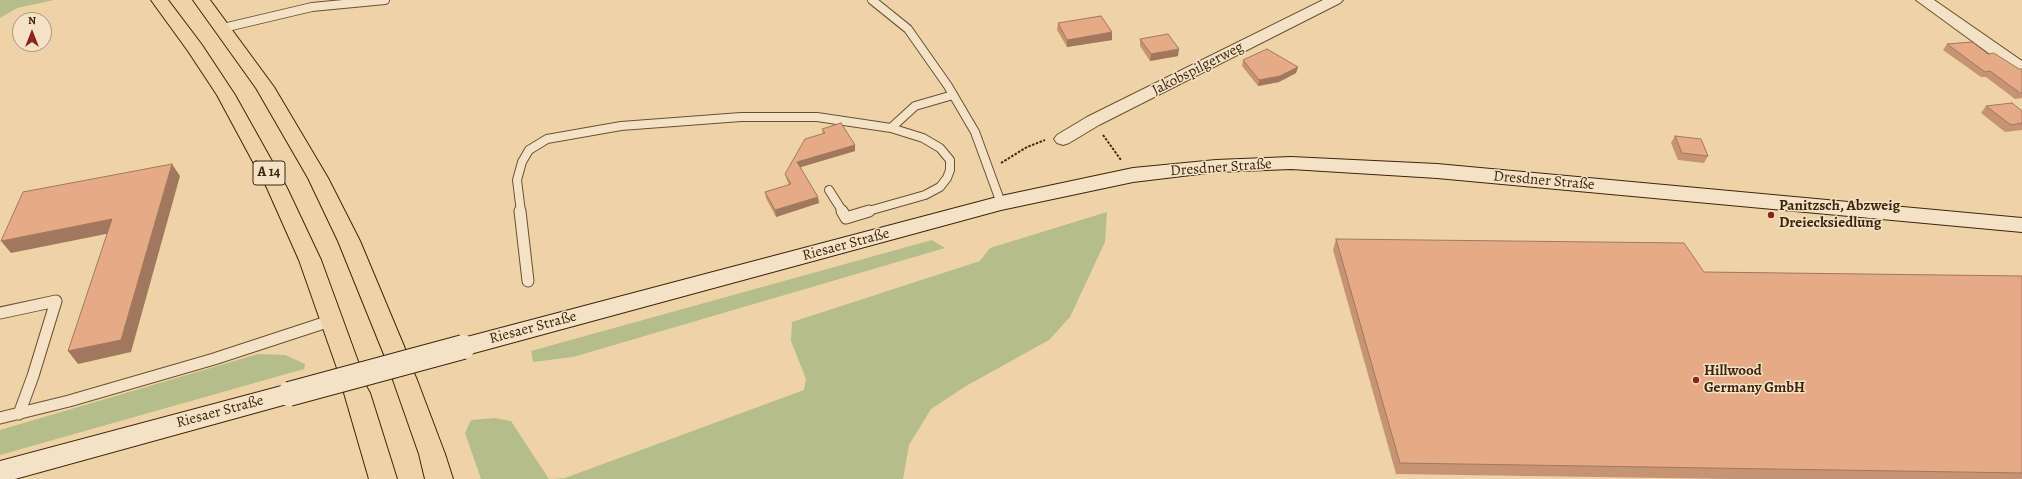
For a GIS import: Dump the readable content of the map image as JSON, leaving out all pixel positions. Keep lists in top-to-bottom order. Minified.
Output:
{"streets":{"highway":["A 14"],"main road":["Dresdner Straße","Riesaer Straße"],"street":["Jakobspilgerweg"]},"crossings":[["Dresdner Straße","Riesaer Straße"]],"places":["Panitzsch, Abzweig Dreiecksiedlung","Hillwood Germany GmbH"],"north":"top"}
